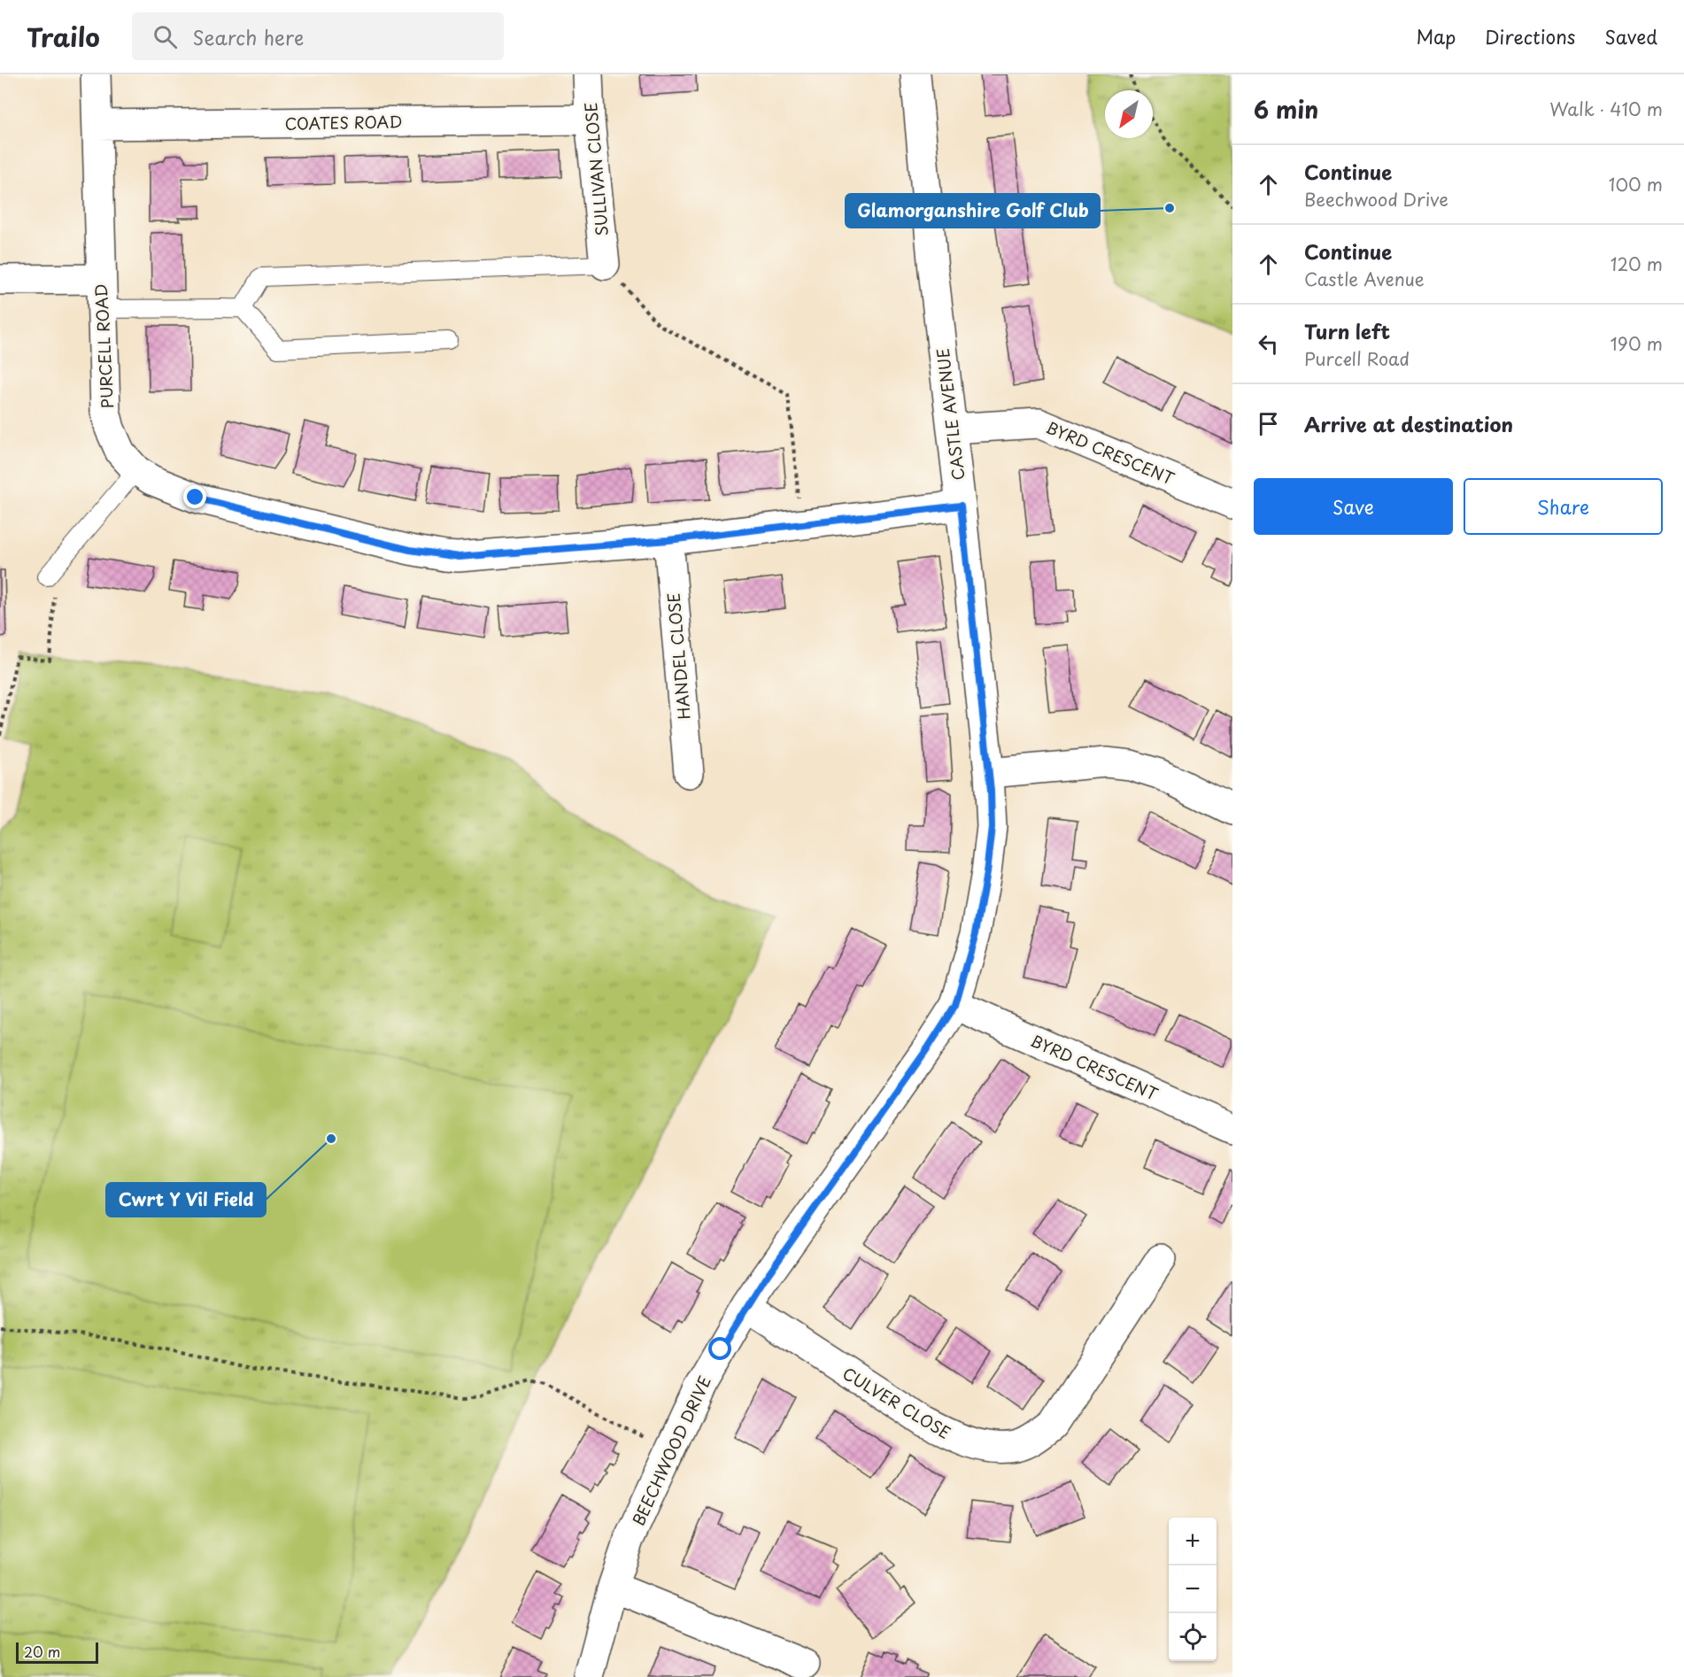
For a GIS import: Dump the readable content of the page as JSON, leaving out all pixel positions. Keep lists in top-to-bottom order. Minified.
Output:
{"streets":{"street":["COATES ROAD","SULLIVAN CLOSE","PURCELL ROAD","CASTLE AVENUE","BYRD CRESCENT","HANDEL CLOSE","CULVER CLOSE","BEECHWOOD DRIVE"]},"crossings":[["COATES ROAD","SULLIVAN CLOSE"],["COATES ROAD","PURCELL ROAD"],["PURCELL ROAD","CASTLE AVENUE"],["PURCELL ROAD","HANDEL CLOSE"],["CASTLE AVENUE","BYRD CRESCENT"],["CASTLE AVENUE","BEECHWOOD DRIVE"],["BYRD CRESCENT","BEECHWOOD DRIVE"],["CULVER CLOSE","BEECHWOOD DRIVE"]],"places":["Glamorganshire Golf Club","Cwrt Y Vil Field"],"scale_bar":"20 m","north":"bottom left","page":{"header":"Trailo","search":"Search here","nav":["Map","Directions","Saved"],"heading":["6 min","Walk · 410 m"],"list":[["Continue","Beechwood Drive","100 m"],["Continue","Castle Avenue","120 m"],["Turn left","Purcell Road","190 m"],"Arrive at destination"],"buttons":["Save","Share"],"map_buttons":["+","−"],"scale":"20 m"}}
